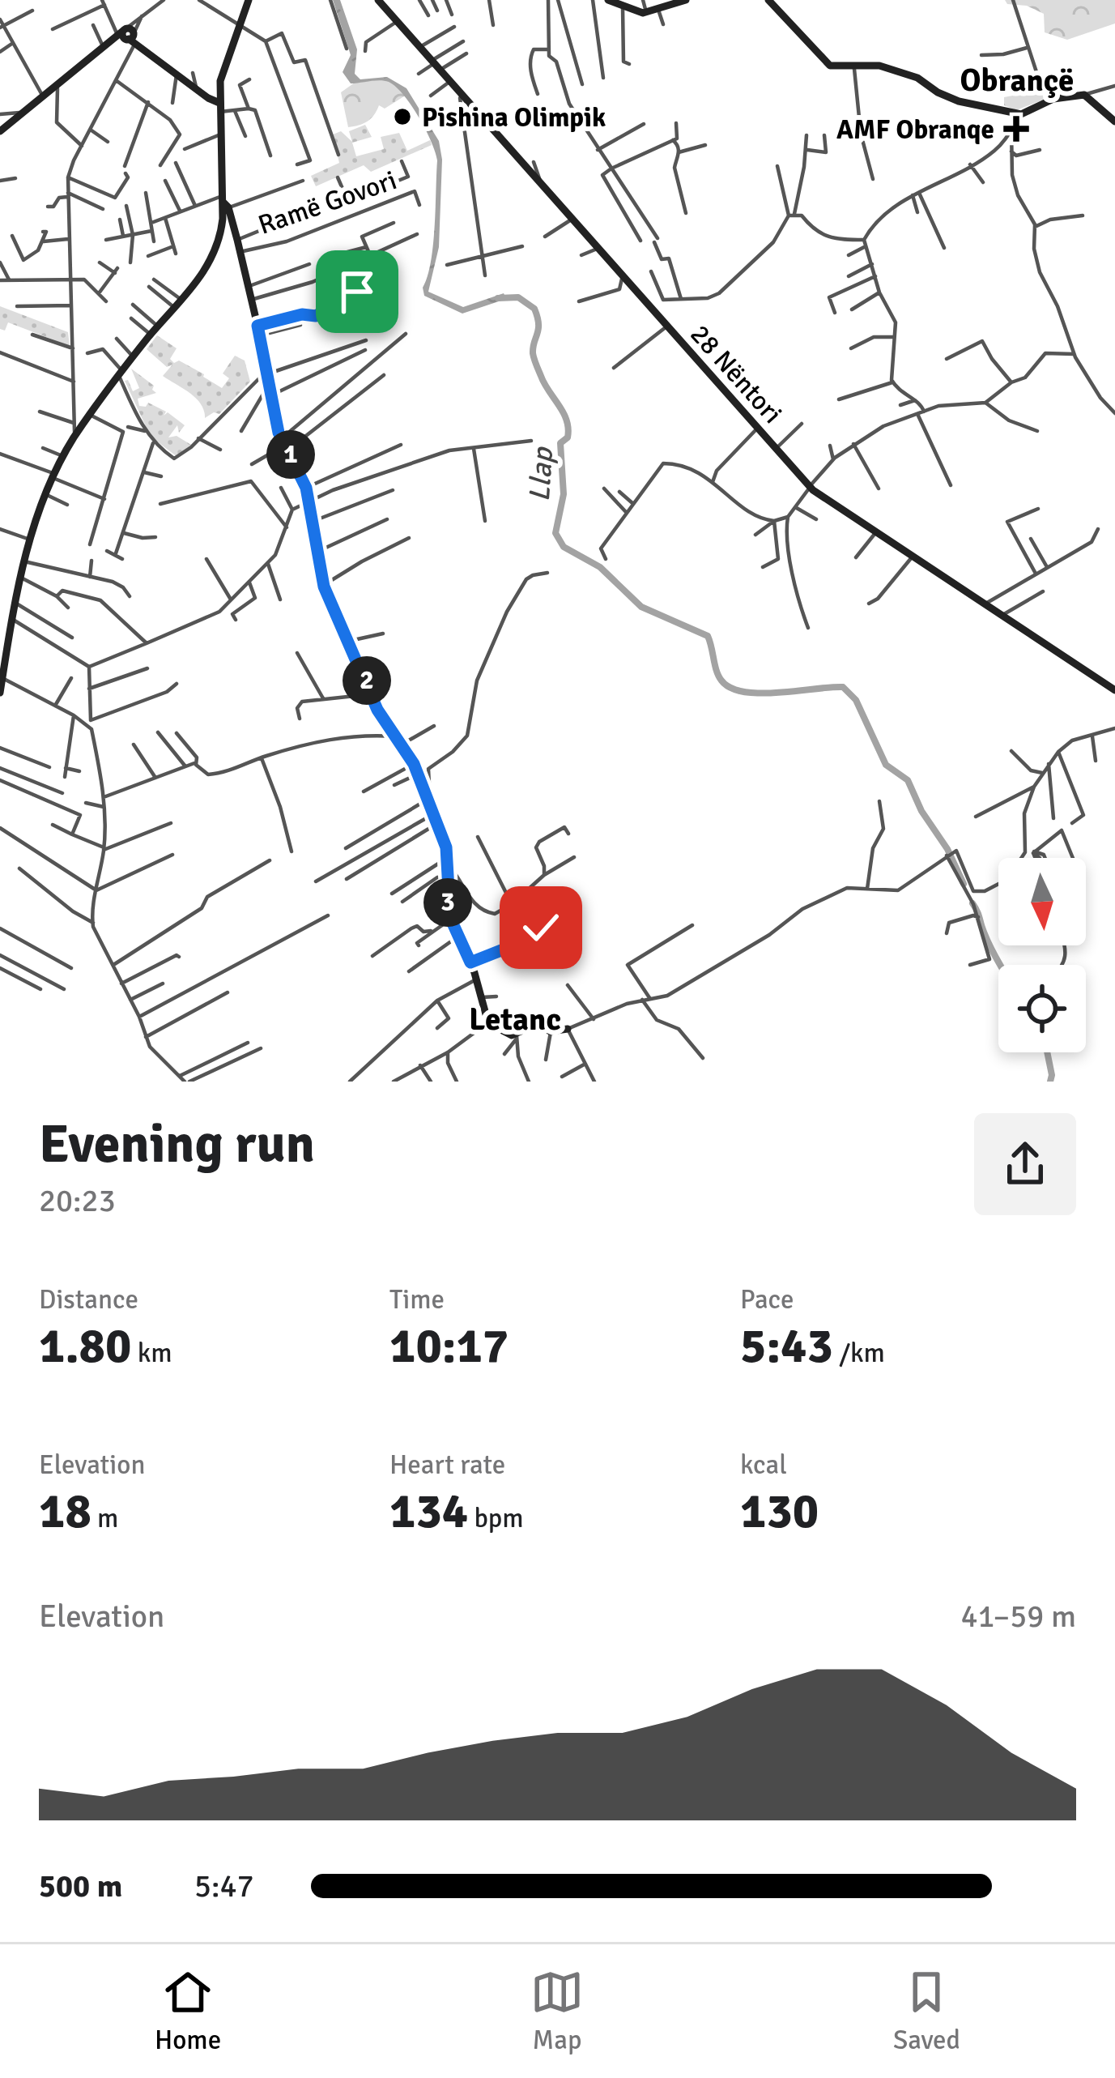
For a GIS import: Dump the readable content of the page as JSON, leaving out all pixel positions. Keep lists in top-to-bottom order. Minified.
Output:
{"streets":{"main road":["28 Nëntori"],"street":["Ramë Govori"]},"districts":["Obrançë","Letanc"],"water":["Llap"],"places":{"other":["Pishina Olimpik"],"health":["AMF Obranqe"]},"north":"bottom","page":{"pins":["1","2","3"],"heading":["Evening run","20:23"],"stats":[["Distance","1.80 km"],["Time","10:17"],["Pace","5:43 /km"],["Elevation","18 m"],["Heart rate","134 bpm"],["kcal","130"]],"chart":["Elevation","41–59 m"],"list":[{"name":"500 m","note":"5:47"}],"tabs":["Home","Map","Saved"]}}
